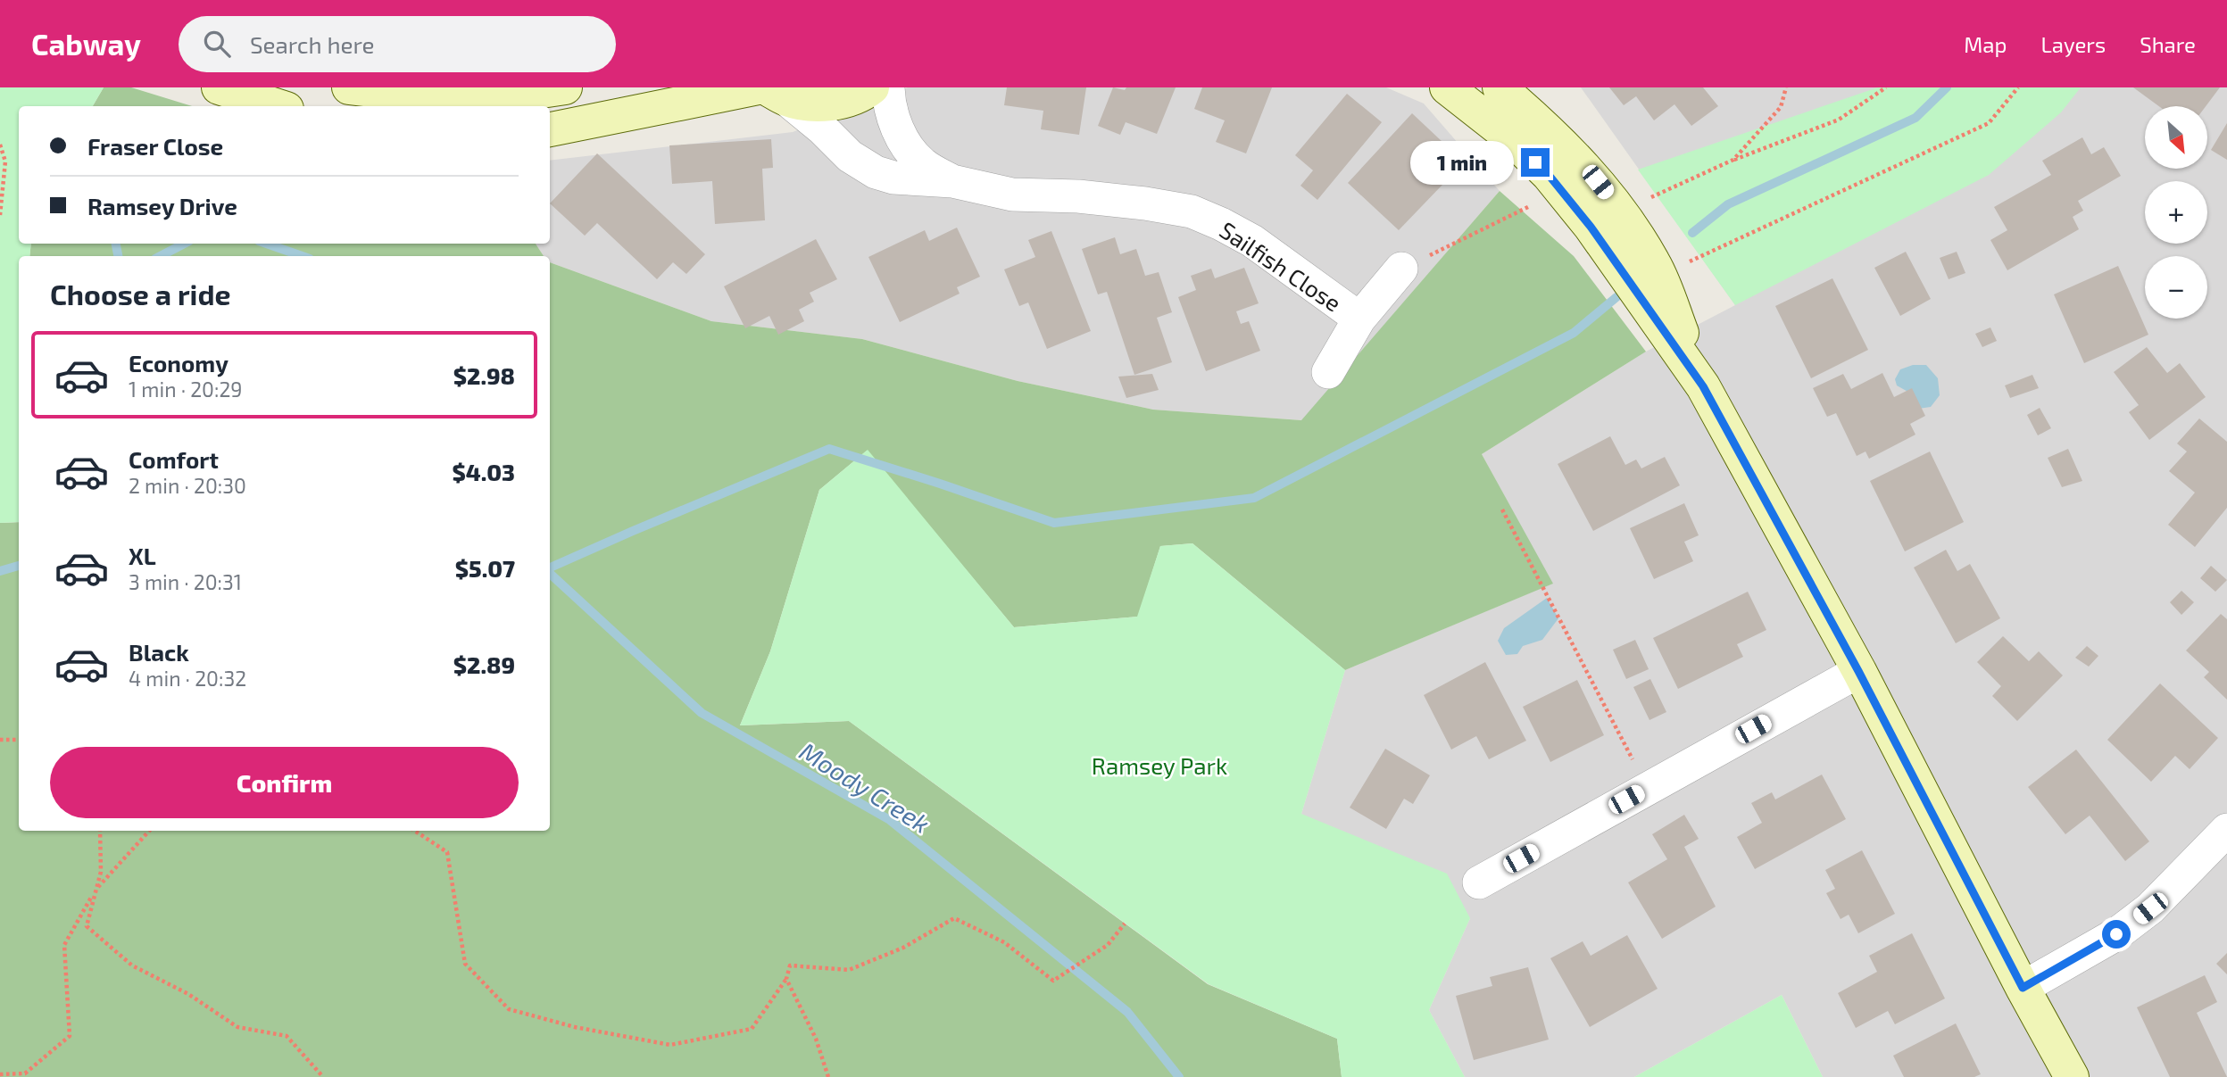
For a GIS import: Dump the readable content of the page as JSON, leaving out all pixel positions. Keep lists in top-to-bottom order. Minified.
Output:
{"streets":{"street":["Sailfish Close"]},"water":["Moody Creek"],"parks":["Ramsey Park"],"north":"bottom right","page":{"header":"Cabway","search":"Search here","nav":["Map","Layers","Share"],"map_buttons":["+","−"],"banner":["Fraser Close","Ramsey Drive"],"bubble":"1 min","heading":"Choose a ride","list":[{"name":"Economy","note":"1 min · 20:29","value":"$2.98"},{"name":"Comfort","note":"2 min · 20:30","value":"$4.03"},{"name":"XL","note":"3 min · 20:31","value":"$5.07"},{"name":"Black","note":"4 min · 20:32","value":"$2.89"}],"buttons":"Confirm"}}
